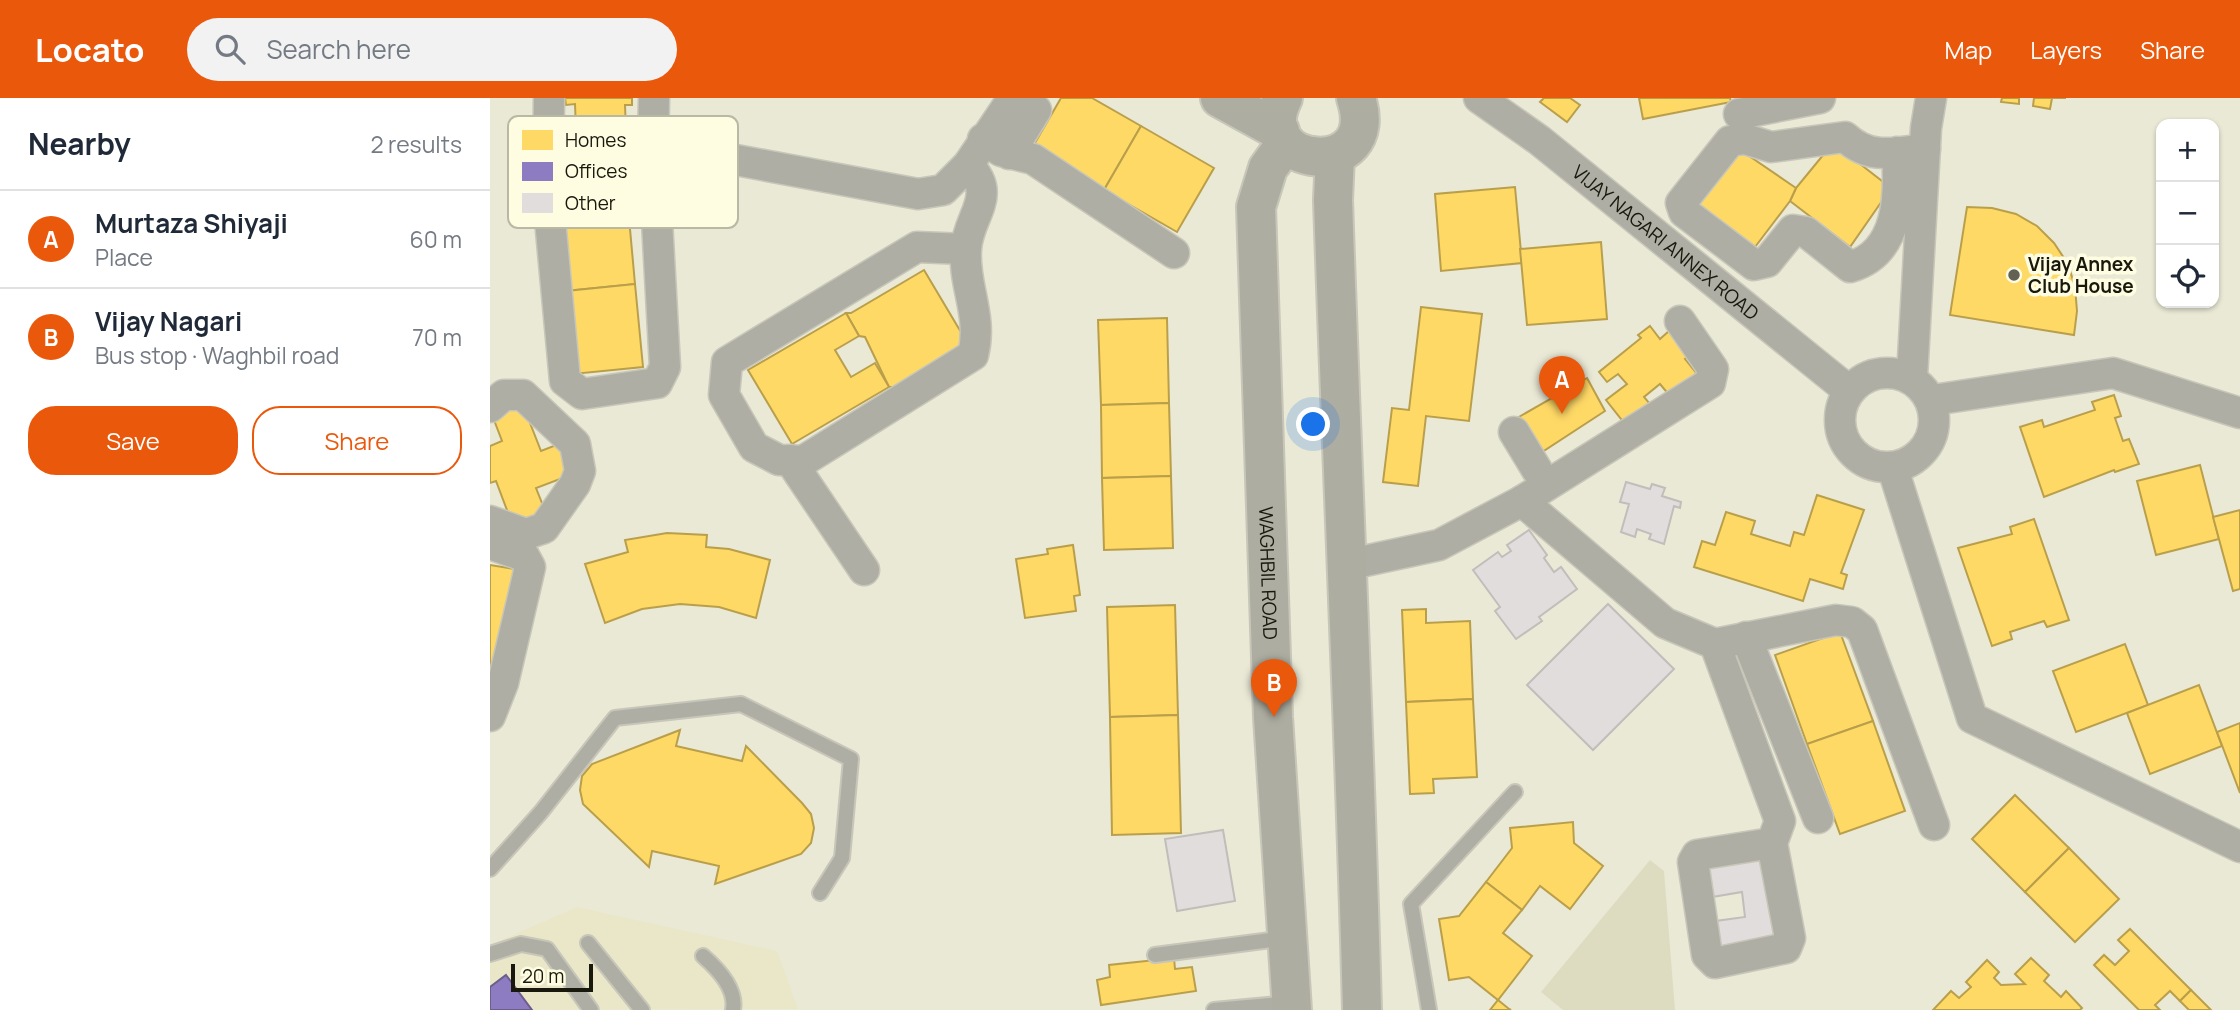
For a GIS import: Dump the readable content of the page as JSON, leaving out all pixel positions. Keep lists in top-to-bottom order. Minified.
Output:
{"streets":{"main road":["WAGHBIL ROAD"],"street":["VIJAY NAGARI ANNEX ROAD"]},"places":["Vijay Annex Club House"],"legend":["Homes","Offices","Other"],"scale_bar":"20 m","page":{"header":"Locato","search":"Search here","nav":["Map","Layers","Share"],"heading":["Nearby","2 results"],"map_buttons":["+","−"],"list":[{"mark":"A","name":"Murtaza Shiyaji","note":"Place","value":"60 m"},{"mark":"B","name":"Vijay Nagari","note":"Bus stop · Waghbil road","value":"70 m"}],"pins":["A","B"],"buttons":["Save","Share"],"scale":"20 m"}}
